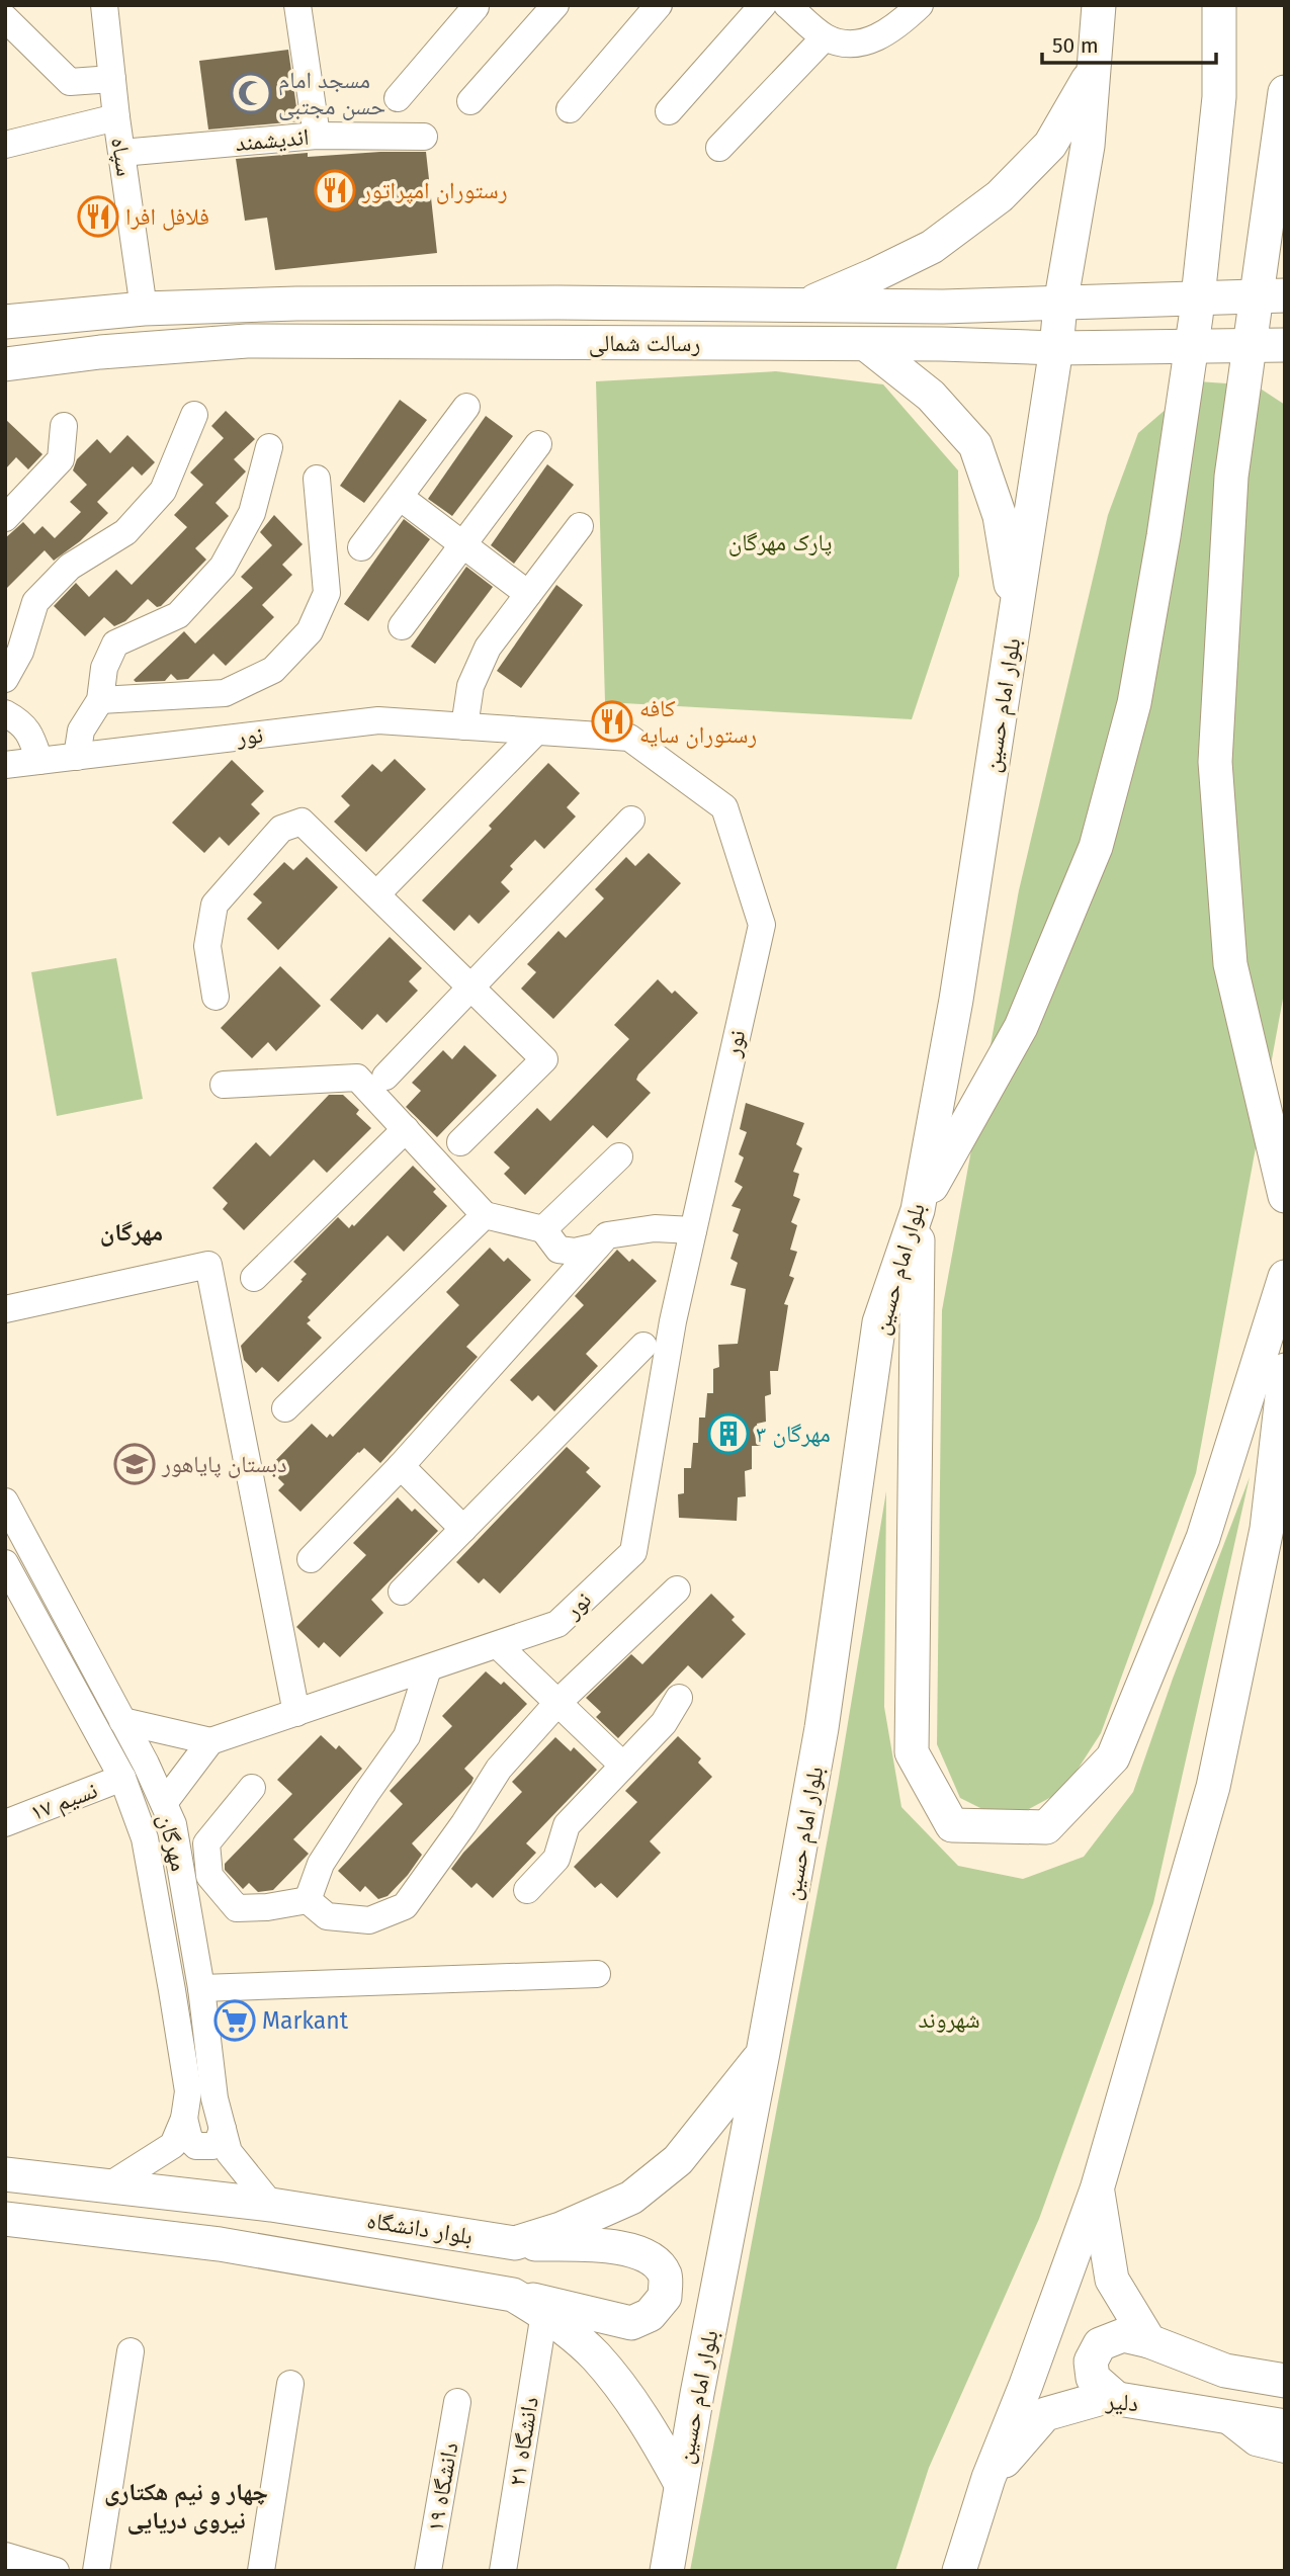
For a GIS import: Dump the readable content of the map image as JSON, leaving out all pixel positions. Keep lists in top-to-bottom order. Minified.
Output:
{"streets":{"main road":["رسالت شمالی","بلوار امام حسین","بلوار دانشگاه","دلیر"],"street":["اندیشمند","سپاه","نور","نسیم ۱۷","مهرگان","دانشگاه ۲۱","دانشگاه ۱۹"]},"crossings":[["اندیشمند","سپاه"],["سپاه","رسالت شمالی"],["رسالت شمالی","بلوار امام حسین"],["بلوار امام حسین","بلوار دانشگاه"],["نسیم ۱۷","مهرگان"],["مهرگان","بلوار دانشگاه"]],"districts":["مهرگان","چهار و نیم هکتاری نیروی دریایی"],"parks":["پارک مهرگان","شهروند"],"places":{"mosque":["مسجد امام حسن مجتبی"],"restaurant":["رستوران امپراتور","فلافل افرا","کافه رستوران سایه"],"building":["مهرگان ۳"],"school or university":["دبستان پایاهور"],"supermarket":["Markant"]},"scale_bar":"50 m"}
